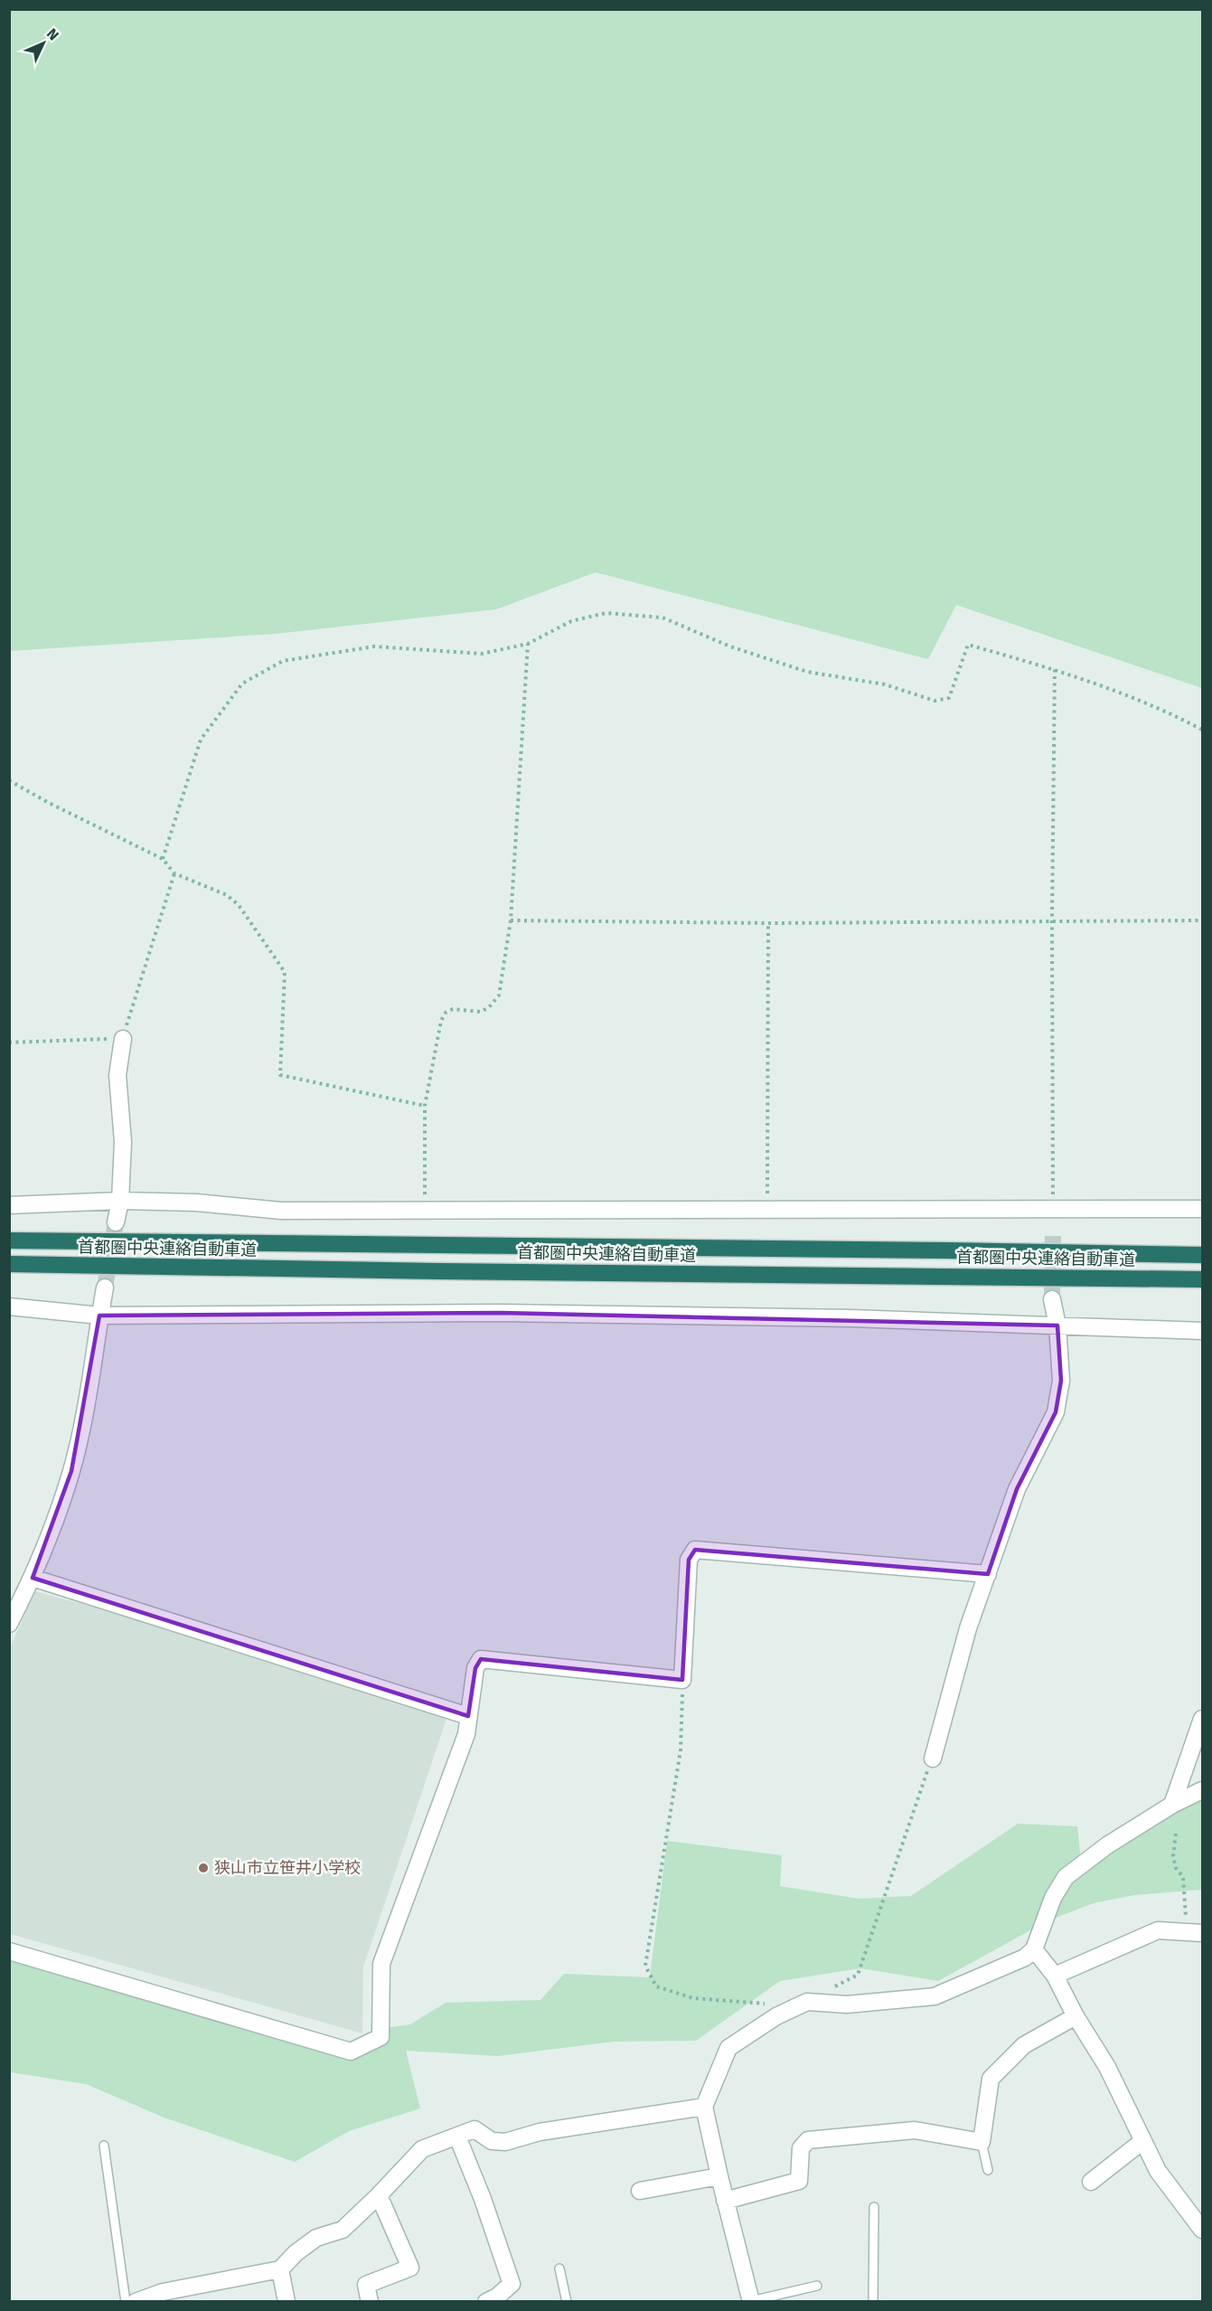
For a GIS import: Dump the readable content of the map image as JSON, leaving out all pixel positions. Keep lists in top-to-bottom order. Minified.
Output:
{"streets":{"highway":["首都圏中央連絡自動車道"]},"places":["狭山市立笹井小学校"],"north":"top right"}
